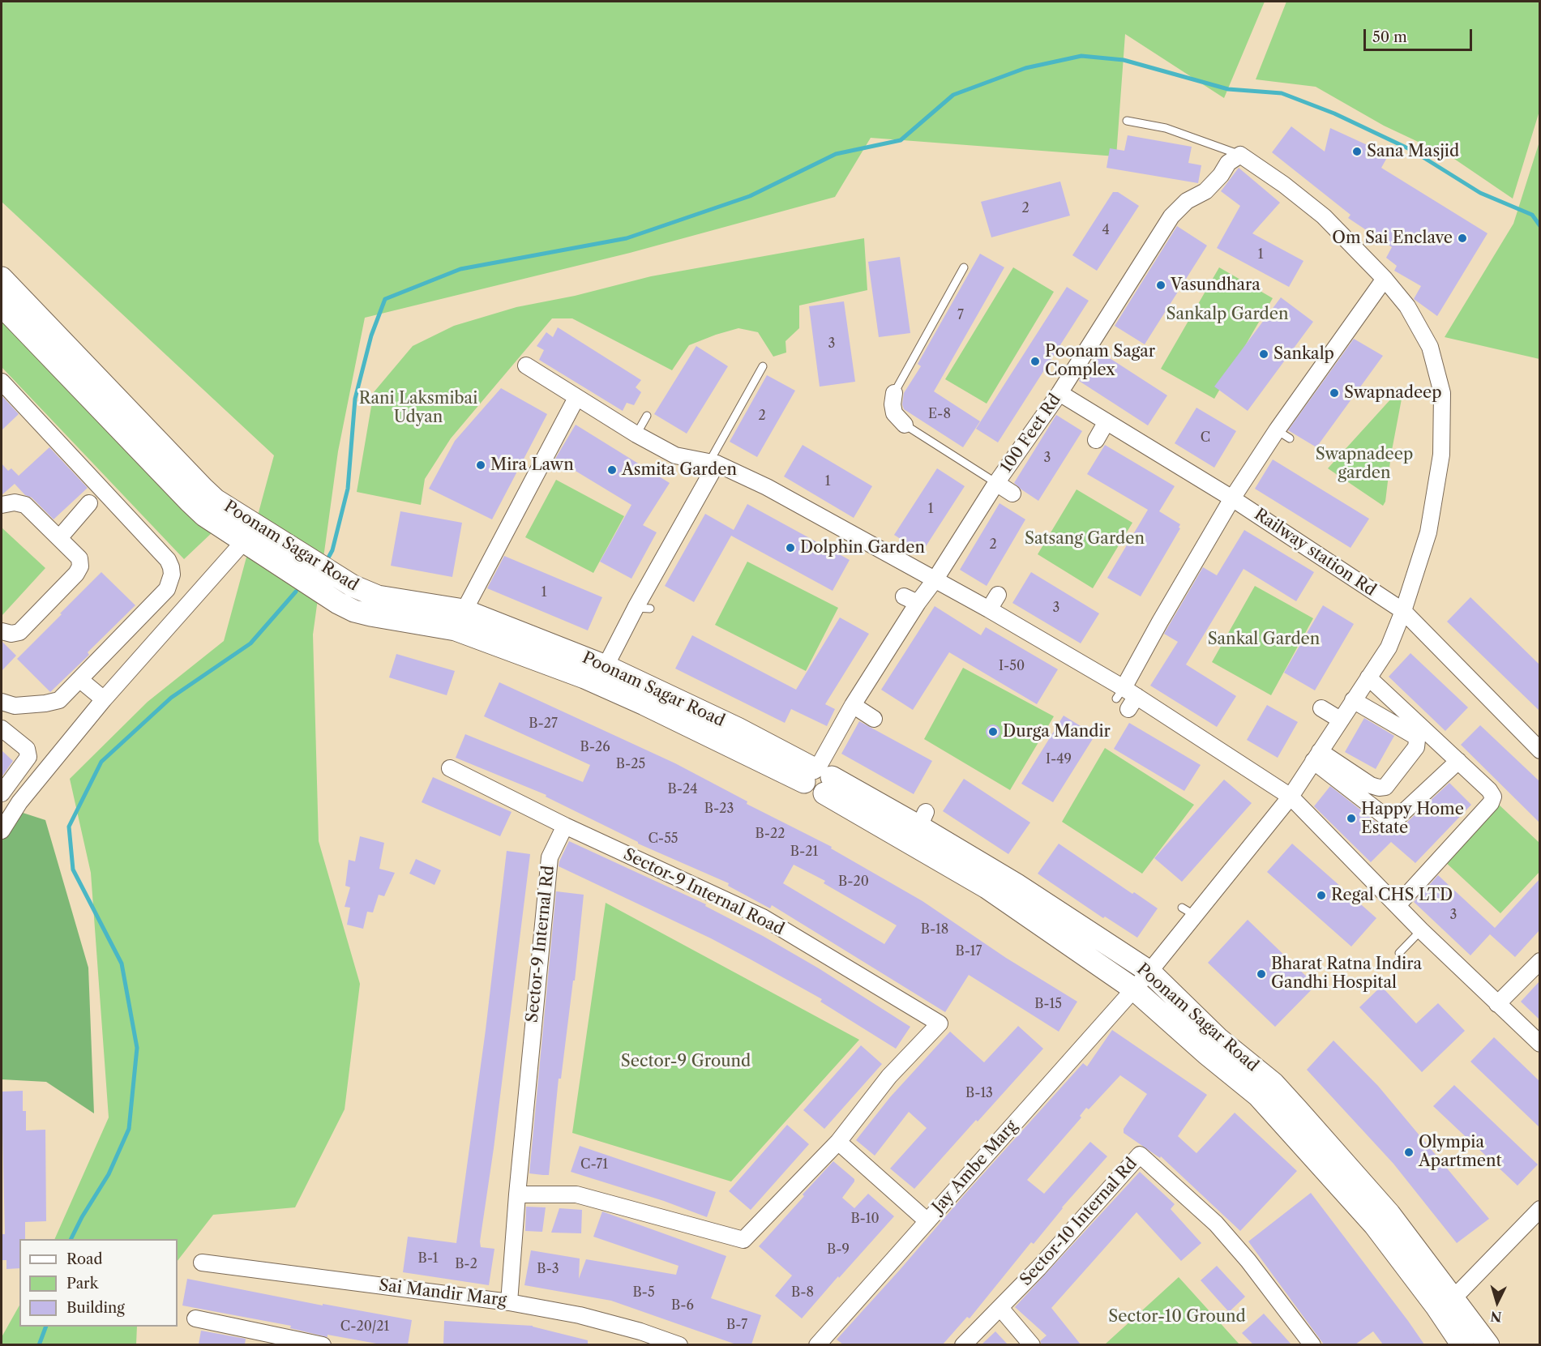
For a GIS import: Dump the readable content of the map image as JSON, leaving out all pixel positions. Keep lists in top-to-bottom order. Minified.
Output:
{"streets":{"main road":["Poonam Sagar Road"],"street":["100 Feet Rd","Railway station Rd","Sector-9 Internal Road","Sector-9 Internal Rd","Jay Ambe Marg","Sector-10 Internal Rd","Sai Mandir Marg"]},"crossings":[["100 Feet Rd","Poonam Sagar Road"],["100 Feet Rd","Railway station Rd"],["100 Feet Rd","Jay Ambe Marg"],["Poonam Sagar Road","Jay Ambe Marg"],["Railway station Rd","Jay Ambe Marg"],["Sector-9 Internal Road","Sector-9 Internal Rd"],["Sector-9 Internal Rd","Sai Mandir Marg"]],"parks":["Sankalp Garden","Rani Laksmibai Udyan","Swapnadeep garden","Satsang Garden","Sankal Garden","Sector-9 Ground","Sector-10 Ground"],"places":["Sana Masjid","Om Sai Enclave","Vasundhara","Sankalp","Poonam Sagar Complex","Swapnadeep","Mira Lawn","Asmita Garden","Dolphin Garden","Durga Mandir","Happy Home Estate","Regal CHS LTD","Bharat Ratna Indira Gandhi Hospital","Olympia Apartment"],"house_numbers":["2","4","1","7","3","E-8","2","C","3","1","1","2","1","3","I-50","B-27","B-26","I-49","B-25","B-24","B-23","B-22","C-55","B-21","B-20","3","B-18","B-17","B-15","B-13","C-71","B-10","B-9","B-1","B-2","B-3","B-5","B-8","B-6","B-7","C-20/21"],"legend":["Road","Park","Building"],"scale_bar":"50 m","north":"bottom"}
